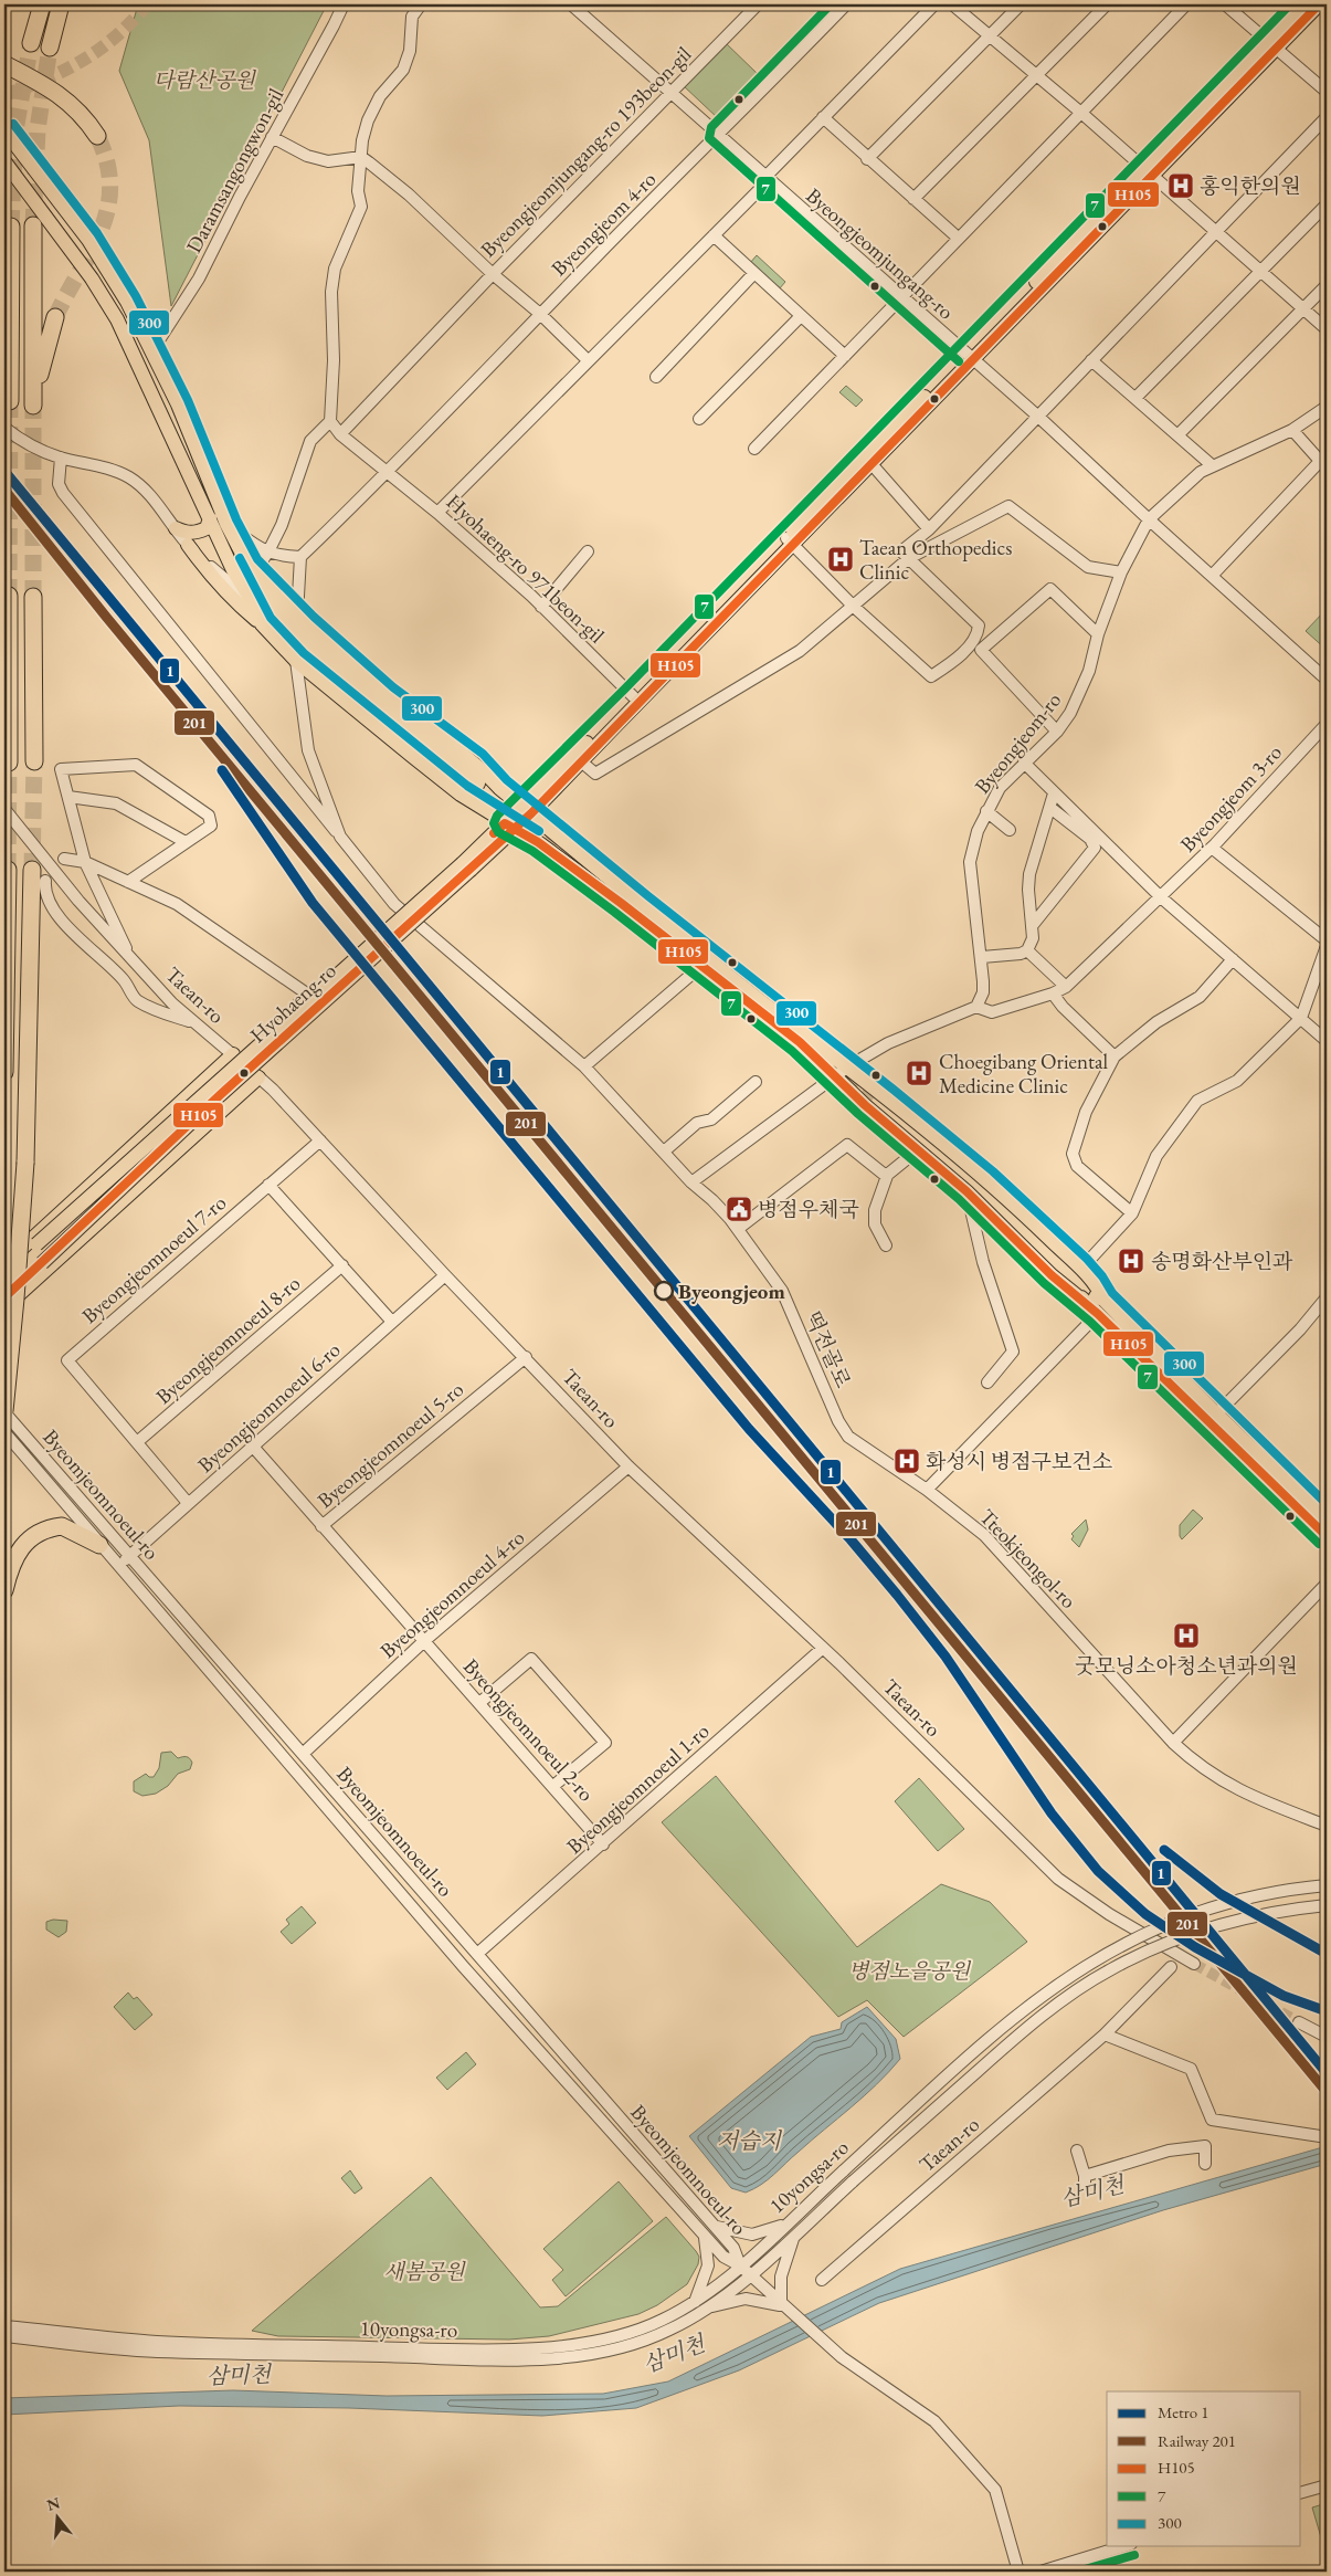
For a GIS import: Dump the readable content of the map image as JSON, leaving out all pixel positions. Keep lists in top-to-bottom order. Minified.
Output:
{"streets":{"main road":["Hyohaeng-ro"],"street":["Byeongjeomjungang-ro 193beon-gil","Daramsangongwon-gil","Byeongjeom 4-ro","Byeongjeomjungang-ro","Hyohaeng-ro 971beon-gil","Byeongjeom-ro","Byeongjeom 3-ro","Taean-ro","Byeongjeomnoeul 7-ro","Byeongjeomnoeul 8-ro","떡전골로","Byeongjeomnoeul 6-ro","Byeongjeomnoeul 5-ro","Byeomjeomnoeul-ro","Tteokjeongol-ro","Byeongjeomnoeul 4-ro","Byeongjeomnoeul 2-ro","Byeongjeomnoeul 1-ro","10yongsa-ro"]},"crossings":[["Byeongjeomjungang-ro 193beon-gil","Byeongjeomjungang-ro"],["Byeongjeom 4-ro","Byeongjeomjungang-ro"],["Byeongjeom 4-ro","Hyohaeng-ro 971beon-gil"],["Byeongjeomjungang-ro","Byeongjeom-ro"],["Byeongjeomjungang-ro","Hyohaeng-ro"],["Hyohaeng-ro 971beon-gil","Hyohaeng-ro"],["Byeongjeom-ro","Byeongjeom 3-ro"],["Taean-ro","Byeongjeomnoeul 6-ro"],["Taean-ro","Byeongjeomnoeul 5-ro"],["Taean-ro","Byeongjeomnoeul 4-ro"],["Taean-ro","Byeongjeomnoeul 1-ro"],["Byeongjeomnoeul 7-ro","Byeongjeomnoeul 8-ro"],["Byeongjeomnoeul 7-ro","Byeongjeomnoeul 6-ro"],["떡전골로","Tteokjeongol-ro"],["Byeongjeomnoeul 6-ro","Byeomjeomnoeul-ro"],["Byeongjeomnoeul 5-ro","Byeongjeomnoeul 4-ro"],["Byeongjeomnoeul 5-ro","Byeongjeomnoeul 2-ro"],["Byeomjeomnoeul-ro","Byeongjeomnoeul 4-ro"],["Byeomjeomnoeul-ro","Byeongjeomnoeul 1-ro"],["Byeomjeomnoeul-ro","10yongsa-ro"],["Byeongjeomnoeul 4-ro","Byeongjeomnoeul 2-ro"],["Byeongjeomnoeul 2-ro","Byeongjeomnoeul 1-ro"]],"water":["저습지","삼미천"],"parks":["다람산공원","병점노을공원","새봄공원"],"places":{"hospital":["홍익한의원","Taean Orthopedics Clinic","Choegibang Oriental Medicine Clinic","송명화산부인과","화성시 병점구보건소","굿모닝소아청소년과의원"],"public building":["병점우체국"],"other":["Byeongjeom"]},"lines":["transit line H105","transit line 7","transit line 300","metro line 1","rail line 201"],"legend":["Metro 1","Railway 201","H105","7","300"],"north":"top"}
